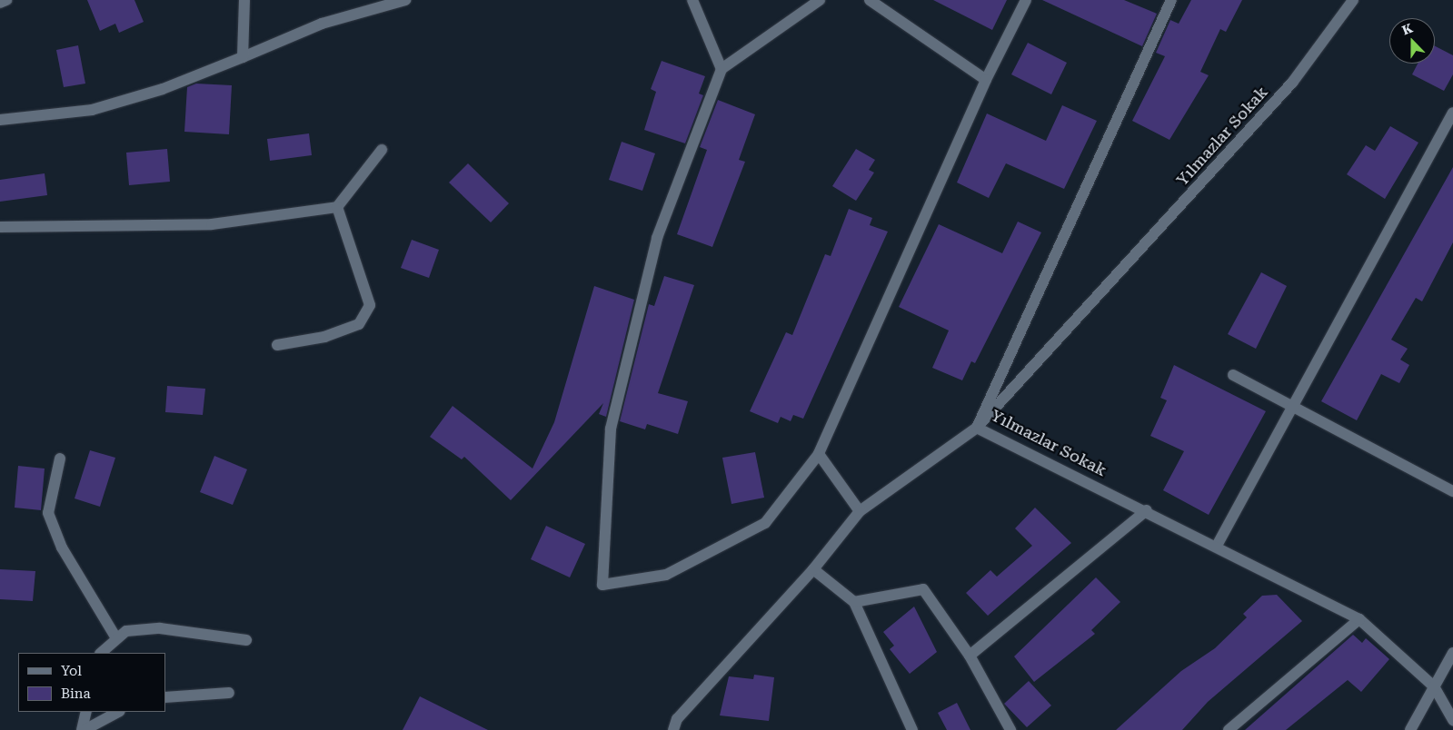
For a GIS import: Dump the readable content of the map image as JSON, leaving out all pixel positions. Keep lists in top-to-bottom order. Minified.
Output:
{"streets":{"street":["Yılmazlar Sokak"]},"legend":["Yol","Bina"],"north":"top"}
